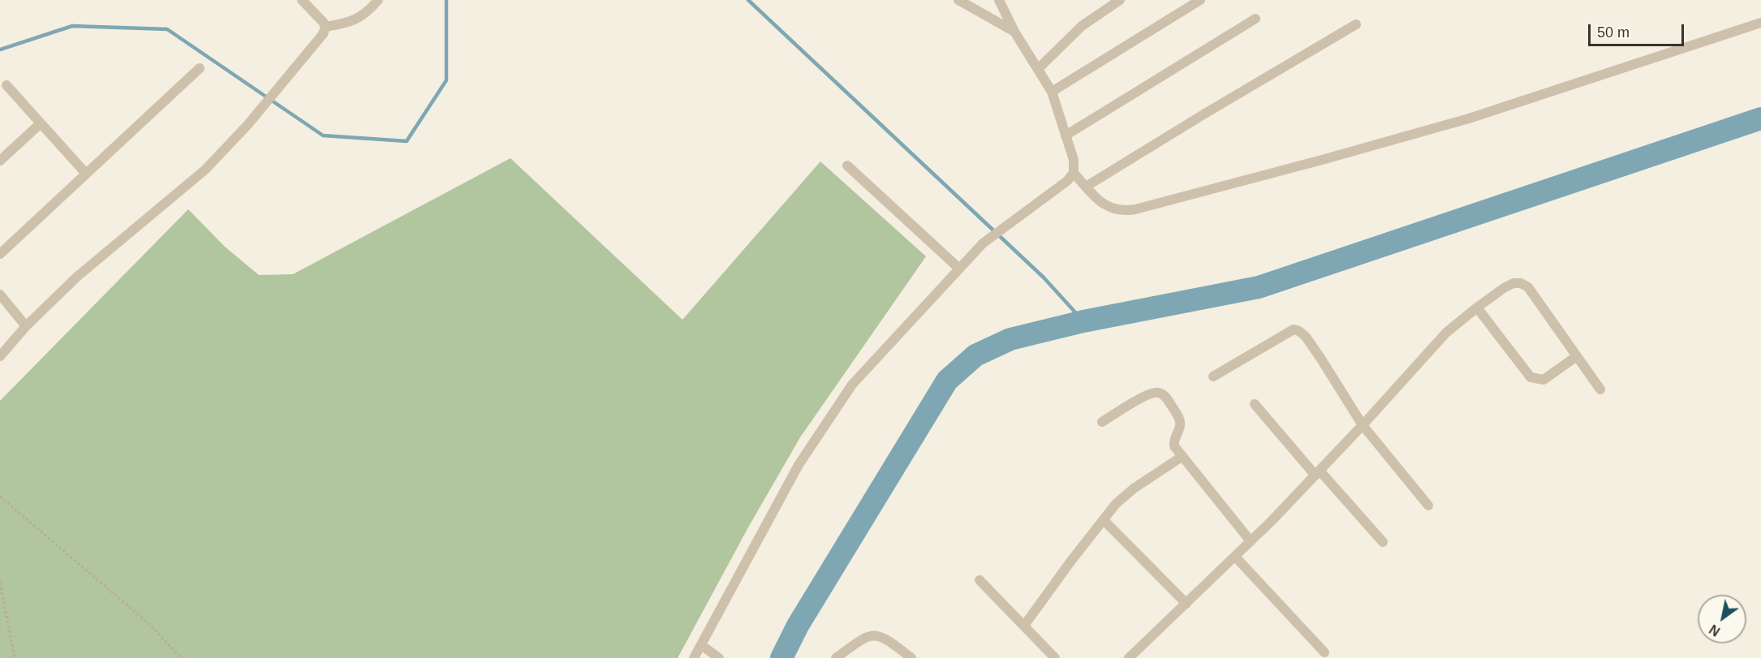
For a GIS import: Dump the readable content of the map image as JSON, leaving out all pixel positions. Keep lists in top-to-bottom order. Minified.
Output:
{"scale_bar":"50 m","north":"bottom left"}
